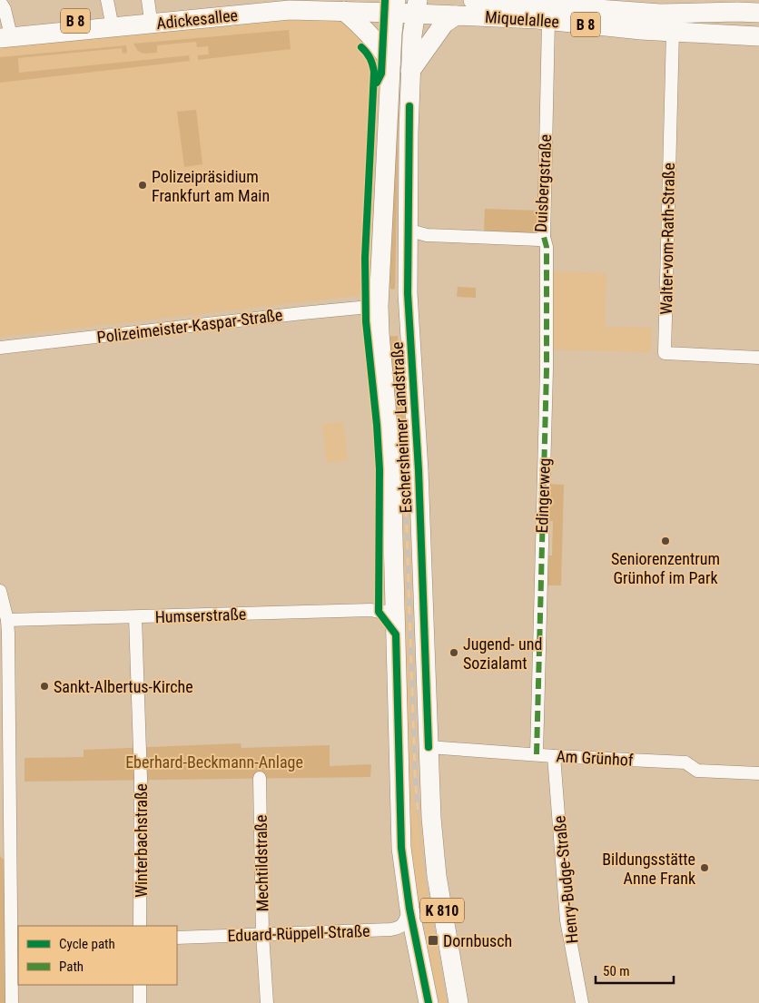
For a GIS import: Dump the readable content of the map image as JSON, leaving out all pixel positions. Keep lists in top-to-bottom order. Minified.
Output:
{"streets":{"main road":["Adickesallee","Miquelallee","B 8","Eschersheimer Landstraße","K 810"],"street":["Duisbergstraße","Walter-vom-Rath-Straße","Polizeimeister-Kaspar-Straße","Edingerweg","Humserstraße","Am Grünhof","Winterbachstraße","Mechtildstraße","Henry-Budge-Straße","Eduard-Rüppell-Straße"]},"crossings":[["Adickesallee","Miquelallee"],["Adickesallee","Eschersheimer Landstraße"],["Miquelallee","Duisbergstraße"],["Miquelallee","Walter-vom-Rath-Straße"],["Miquelallee","Eschersheimer Landstraße"],["Duisbergstraße","Eschersheimer Landstraße"],["Duisbergstraße","Edingerweg"],["Polizeimeister-Kaspar-Straße","Eschersheimer Landstraße"],["Eschersheimer Landstraße","Humserstraße"],["Eschersheimer Landstraße","Am Grünhof"],["Eschersheimer Landstraße","Eduard-Rüppell-Straße"],["Edingerweg","Am Grünhof"],["Humserstraße","Winterbachstraße"],["Am Grünhof","Henry-Budge-Straße"],["Mechtildstraße","Eduard-Rüppell-Straße"]],"parks":["Eberhard-Beckmann-Anlage"],"places":{"other":["Polizeipräsidium Frankfurt am Main","Seniorenzentrum Grünhof im Park","Jugend- und Sozialamt","Sankt-Albertus-Kirche","Bildungsstätte Anne Frank"],"transit":["Dornbusch"]},"legend":["Cycle path","Path"],"scale_bar":"50 m"}
